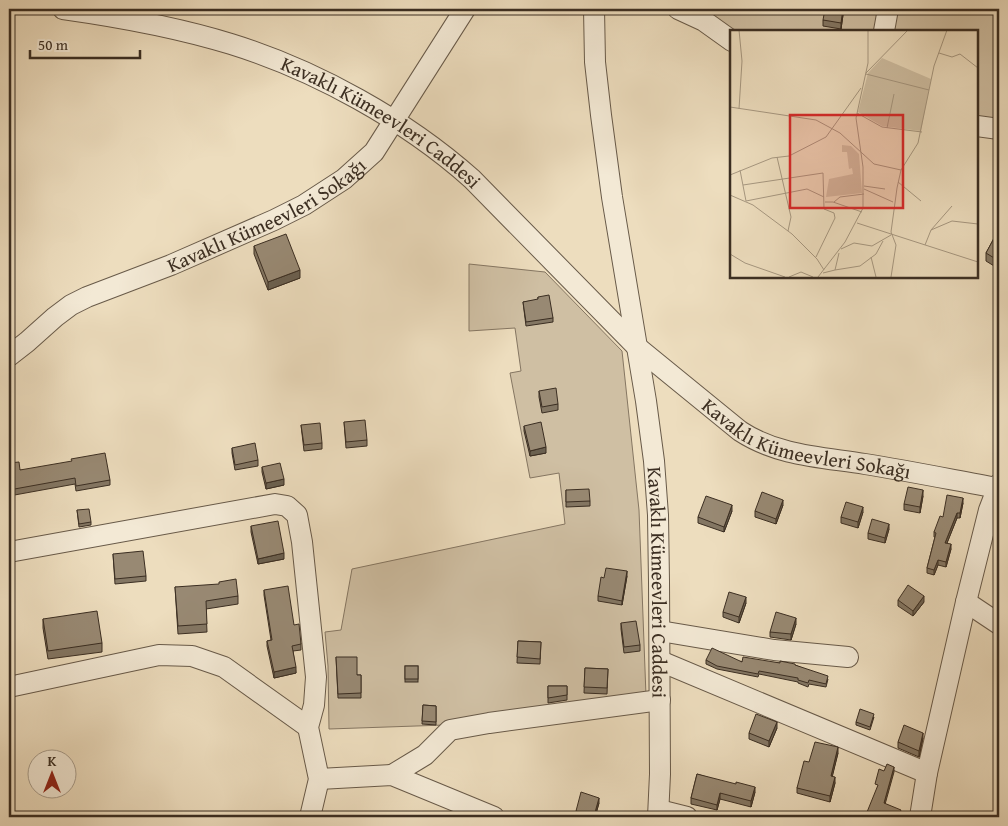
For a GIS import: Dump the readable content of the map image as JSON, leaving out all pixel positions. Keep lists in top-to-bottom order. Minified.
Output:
{"streets":{"street":["Kavaklı Kümeevleri Caddesi","Kavaklı Kümeevleri Sokağı"]},"crossings":[["Kavaklı Kümeevleri Caddesi","Kavaklı Kümeevleri Sokağı"]],"scale_bar":"50 m","north":"top"}
